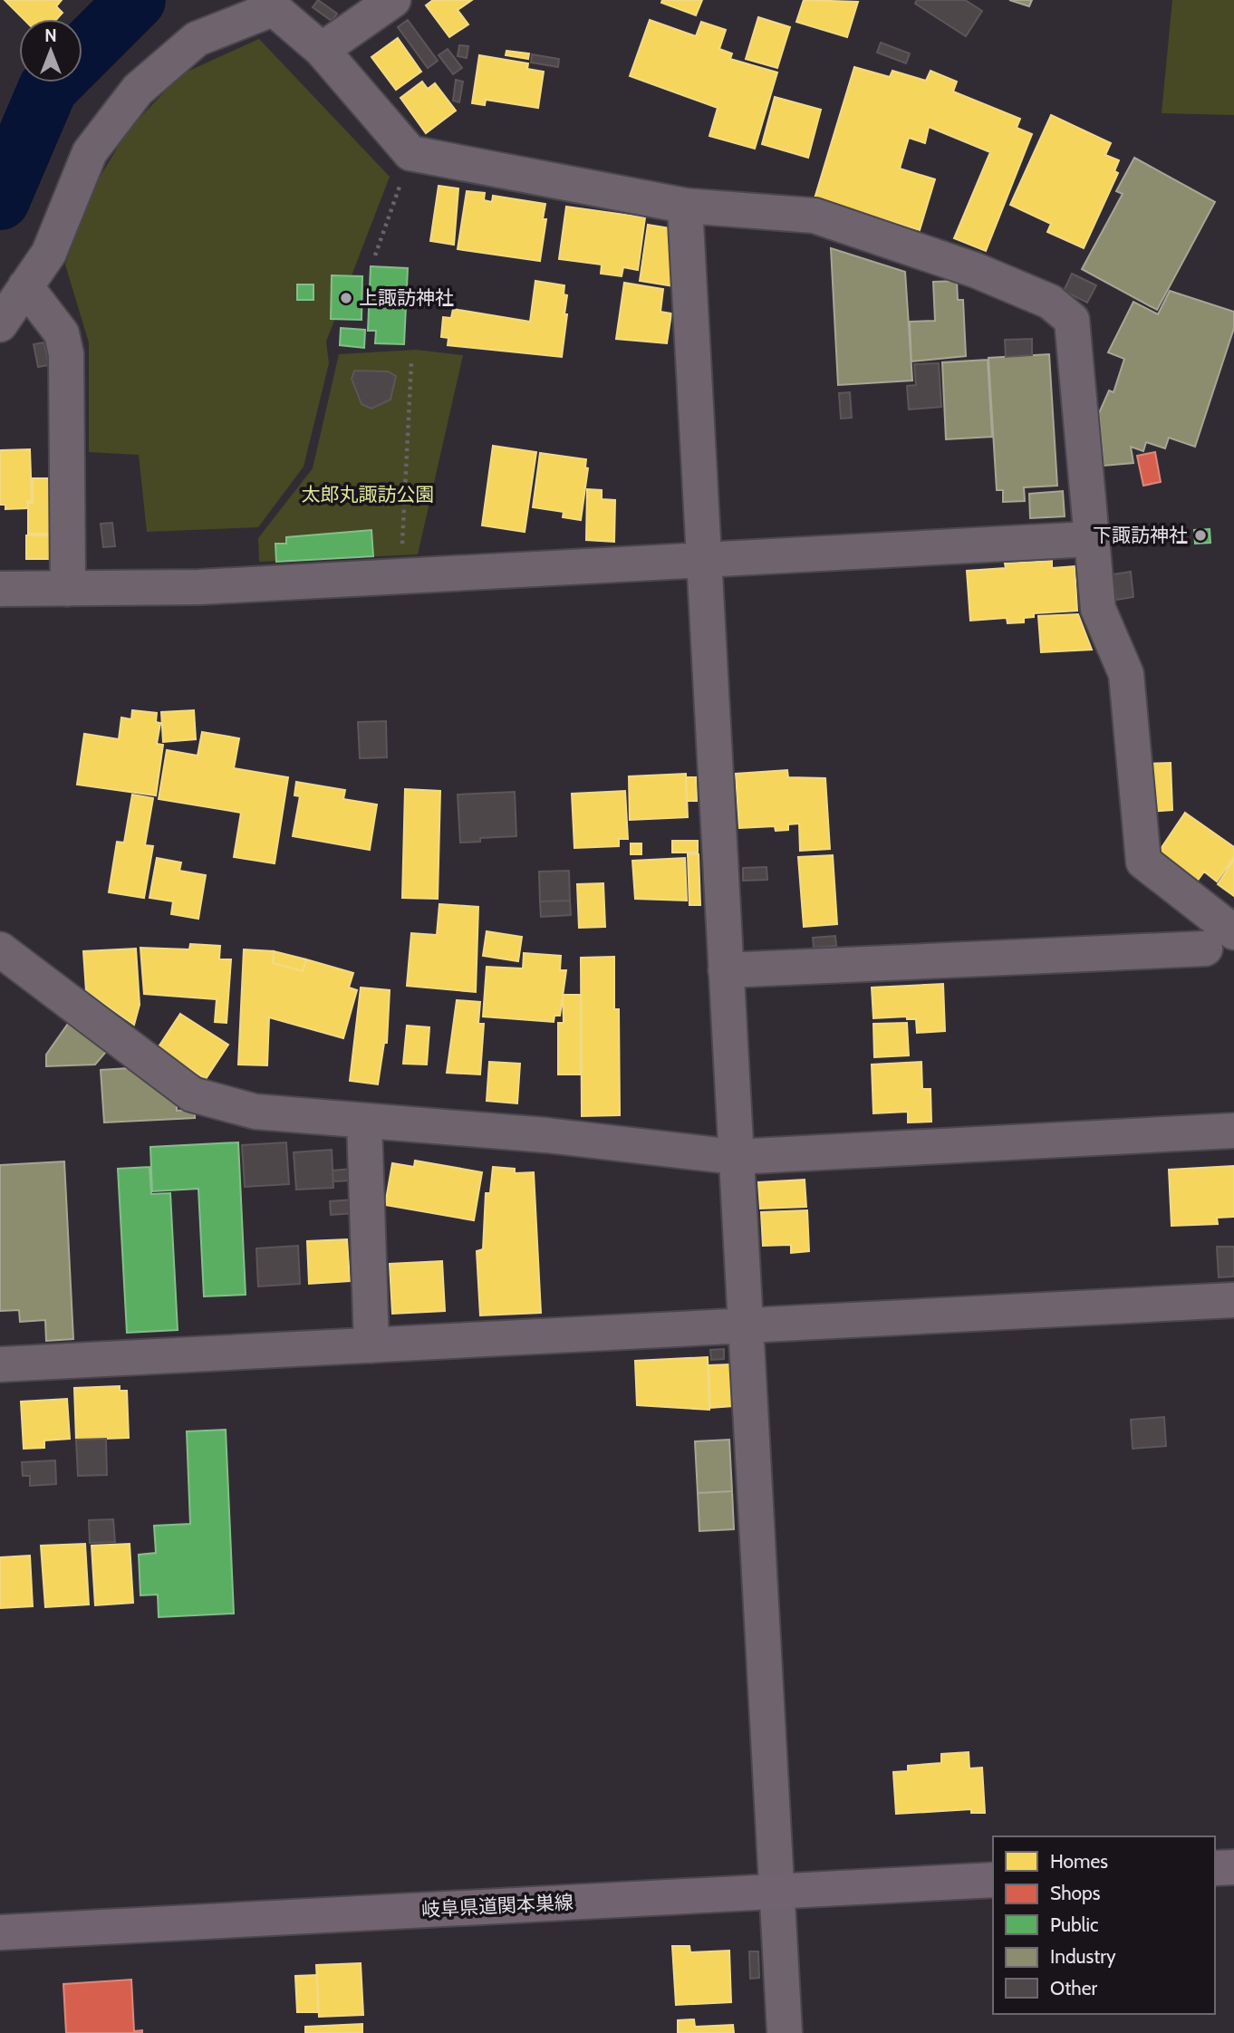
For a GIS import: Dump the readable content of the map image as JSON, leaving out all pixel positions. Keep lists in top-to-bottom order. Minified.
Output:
{"streets":{"main road":["岐阜県道関本巣線"]},"parks":["太郎丸諏訪公園"],"places":["上諏訪神社","下諏訪神社"],"legend":["Homes","Shops","Public","Industry","Other"],"north":"top"}
